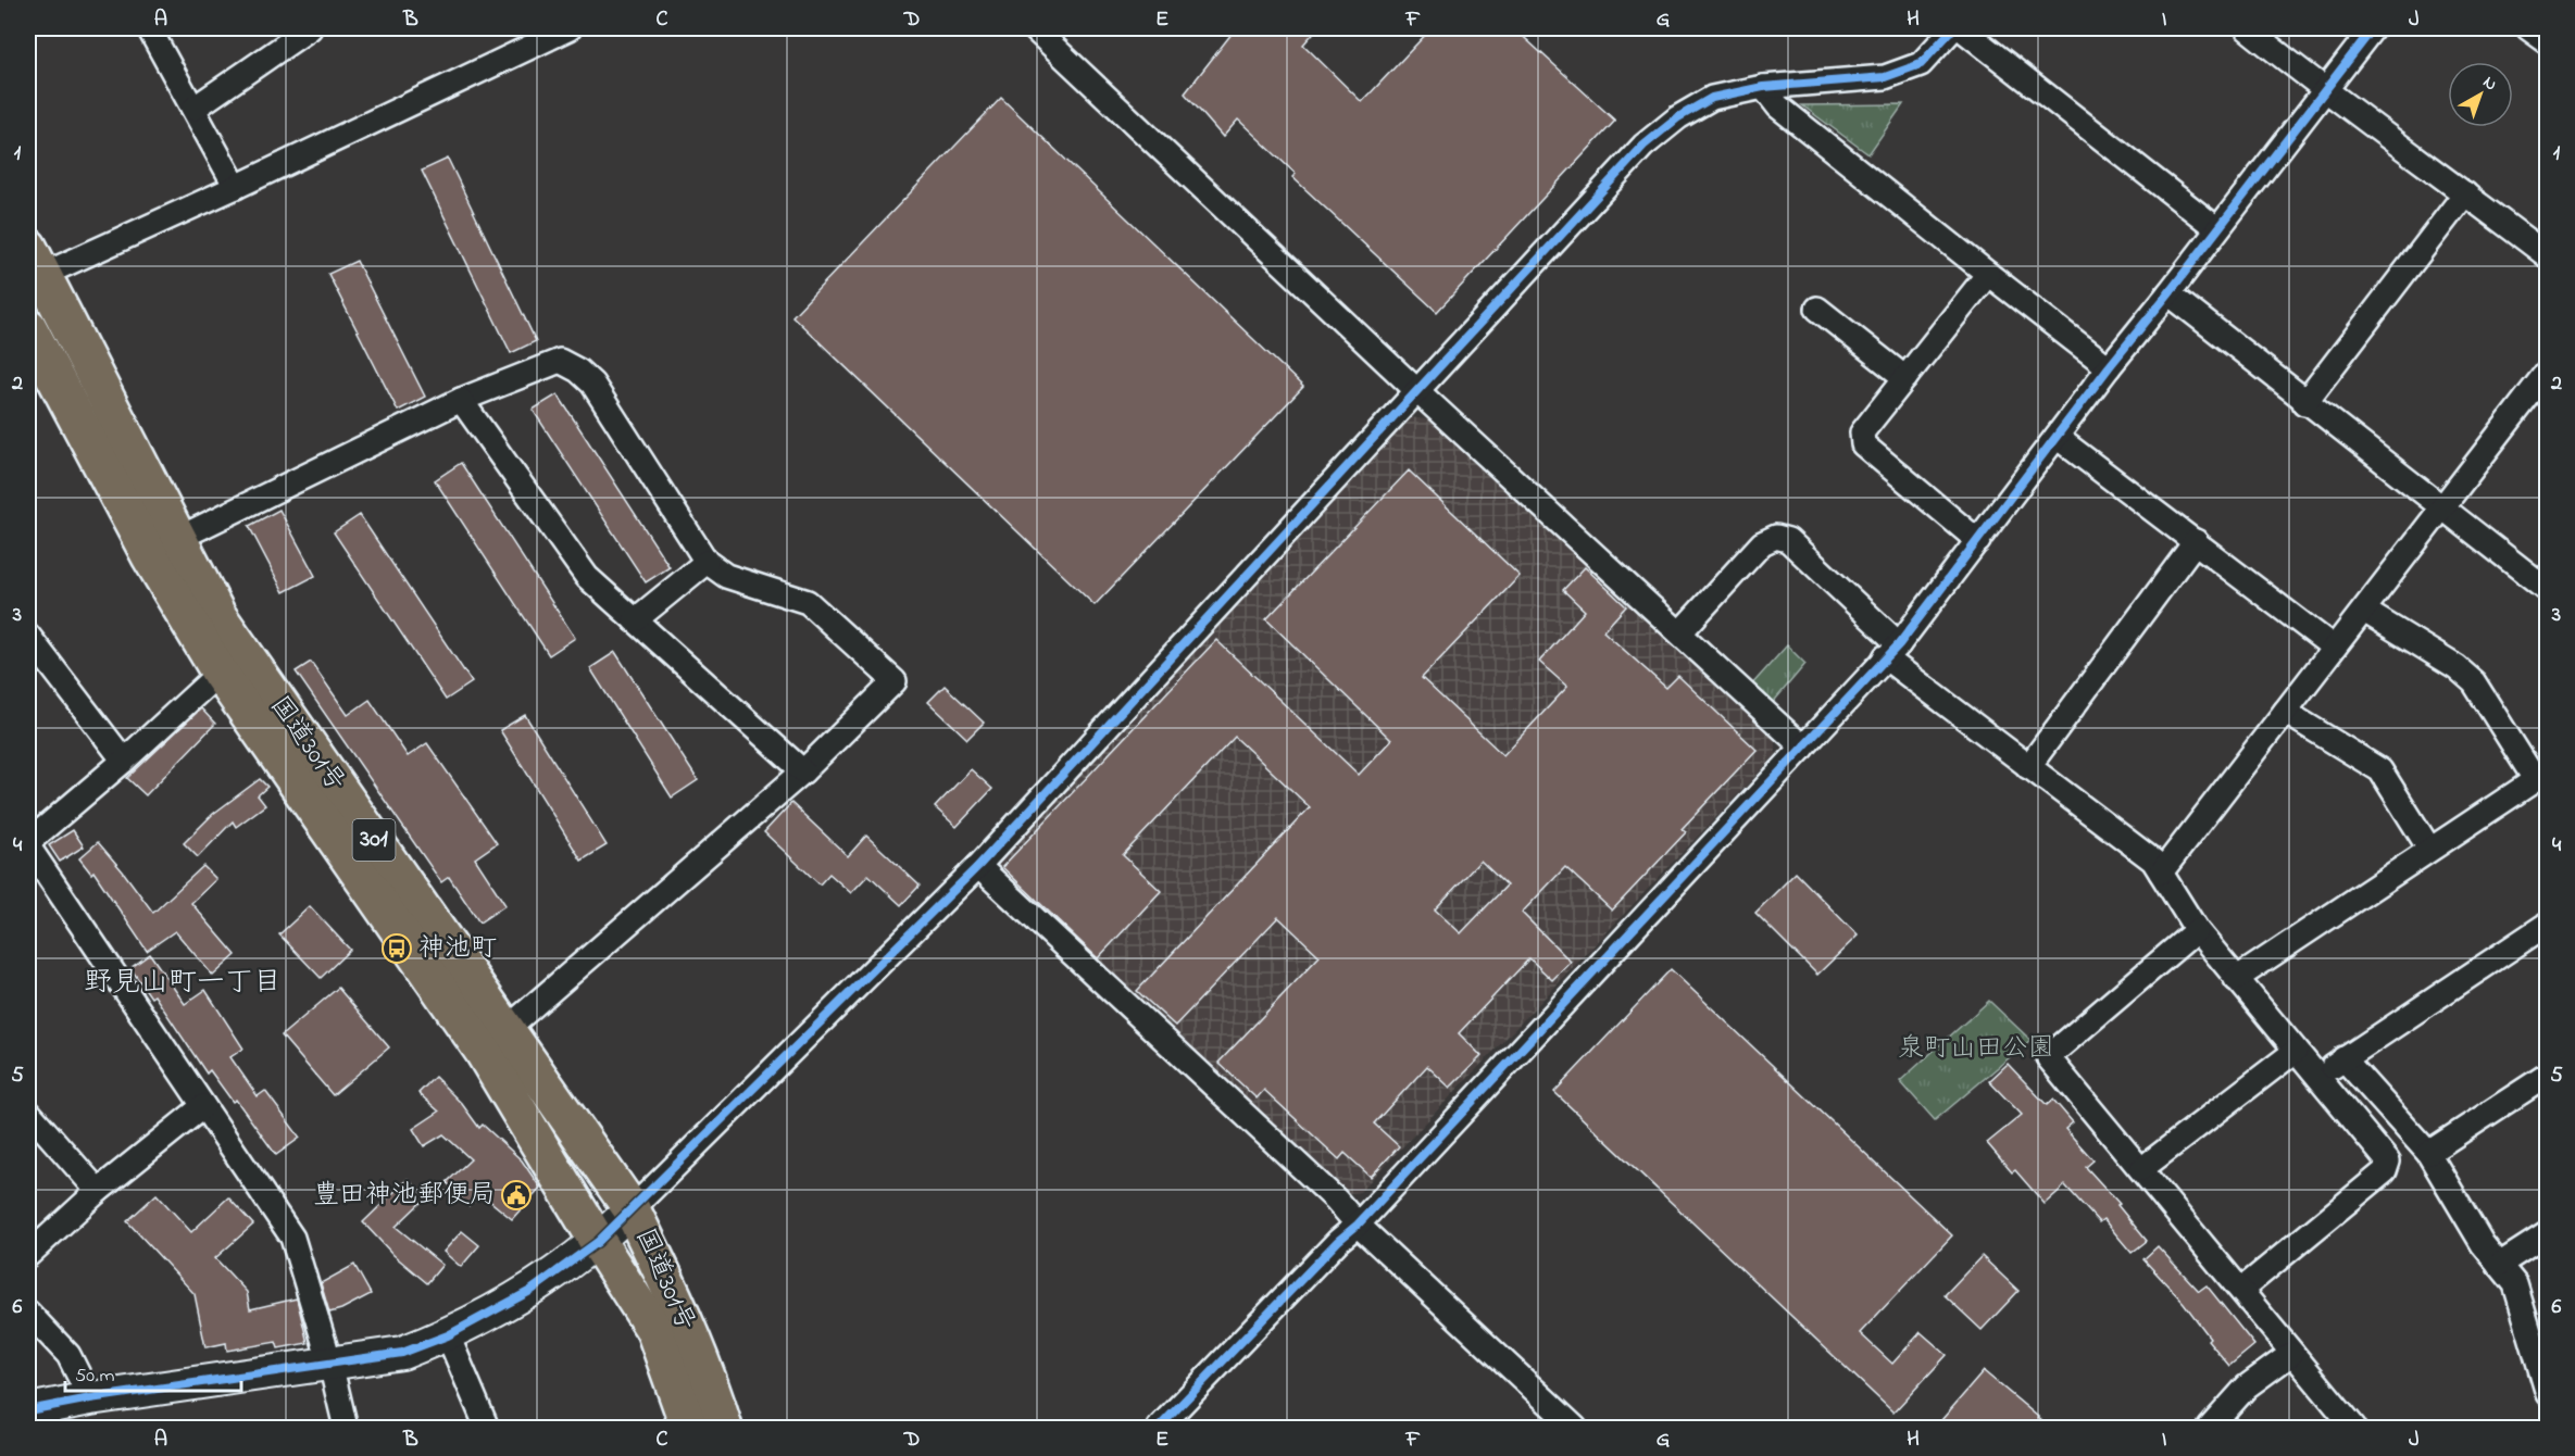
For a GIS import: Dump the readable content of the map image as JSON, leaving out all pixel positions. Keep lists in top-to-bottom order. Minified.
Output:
{"streets":{"highway":["国道301号","301"]},"districts":["野見山町一丁目"],"parks":["泉町山田公園"],"places":{"bus stop":["神池町"],"public building":["豊田神池郵便局"]},"scale_bar":"50 m","north":"top right","grid":{"columns":["A","B","C","D","E","F","G","H","I","J"],"rows":["1","2","3","4","5","6"]}}
